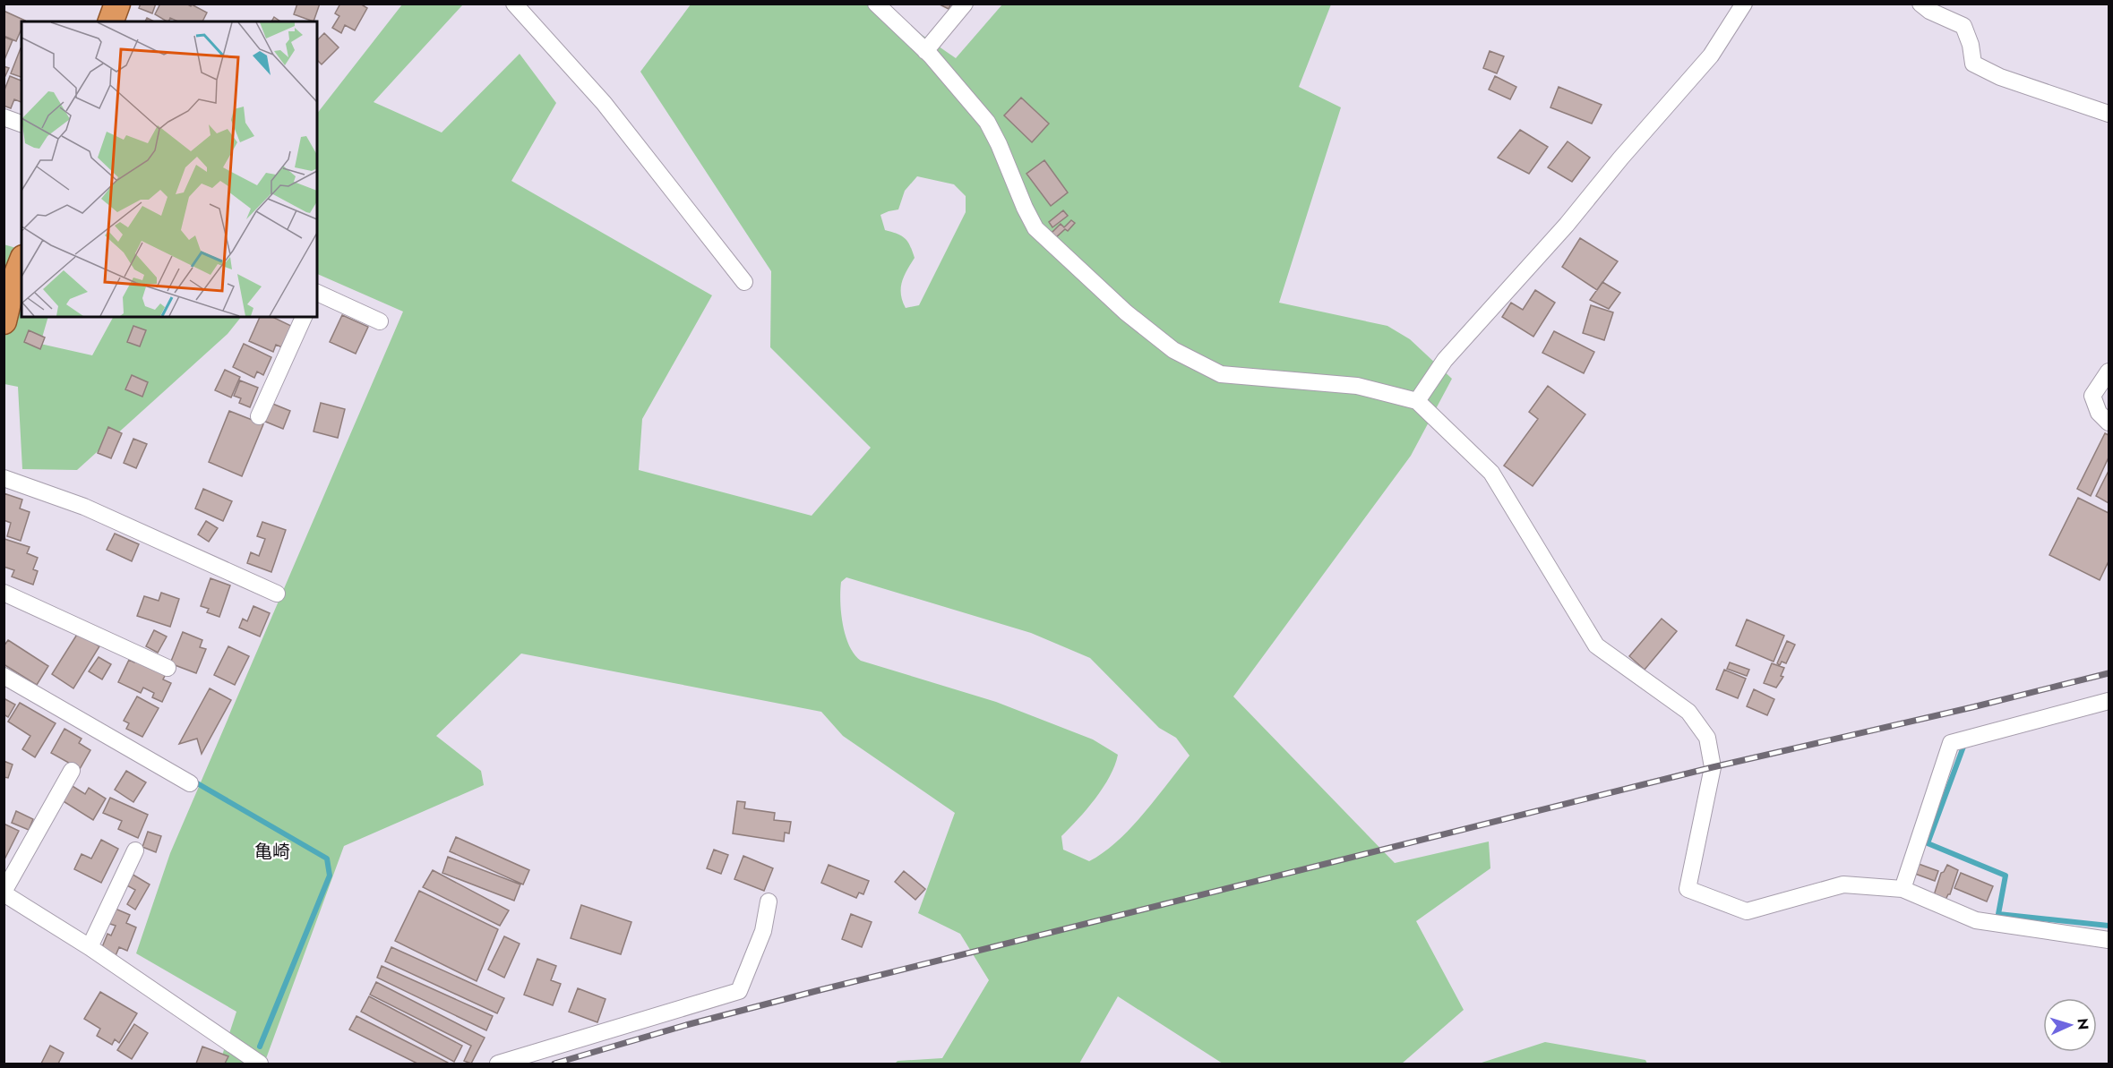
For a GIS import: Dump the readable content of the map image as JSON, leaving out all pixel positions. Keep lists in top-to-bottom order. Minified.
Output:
{"districts":["亀崎"],"north":"right"}
